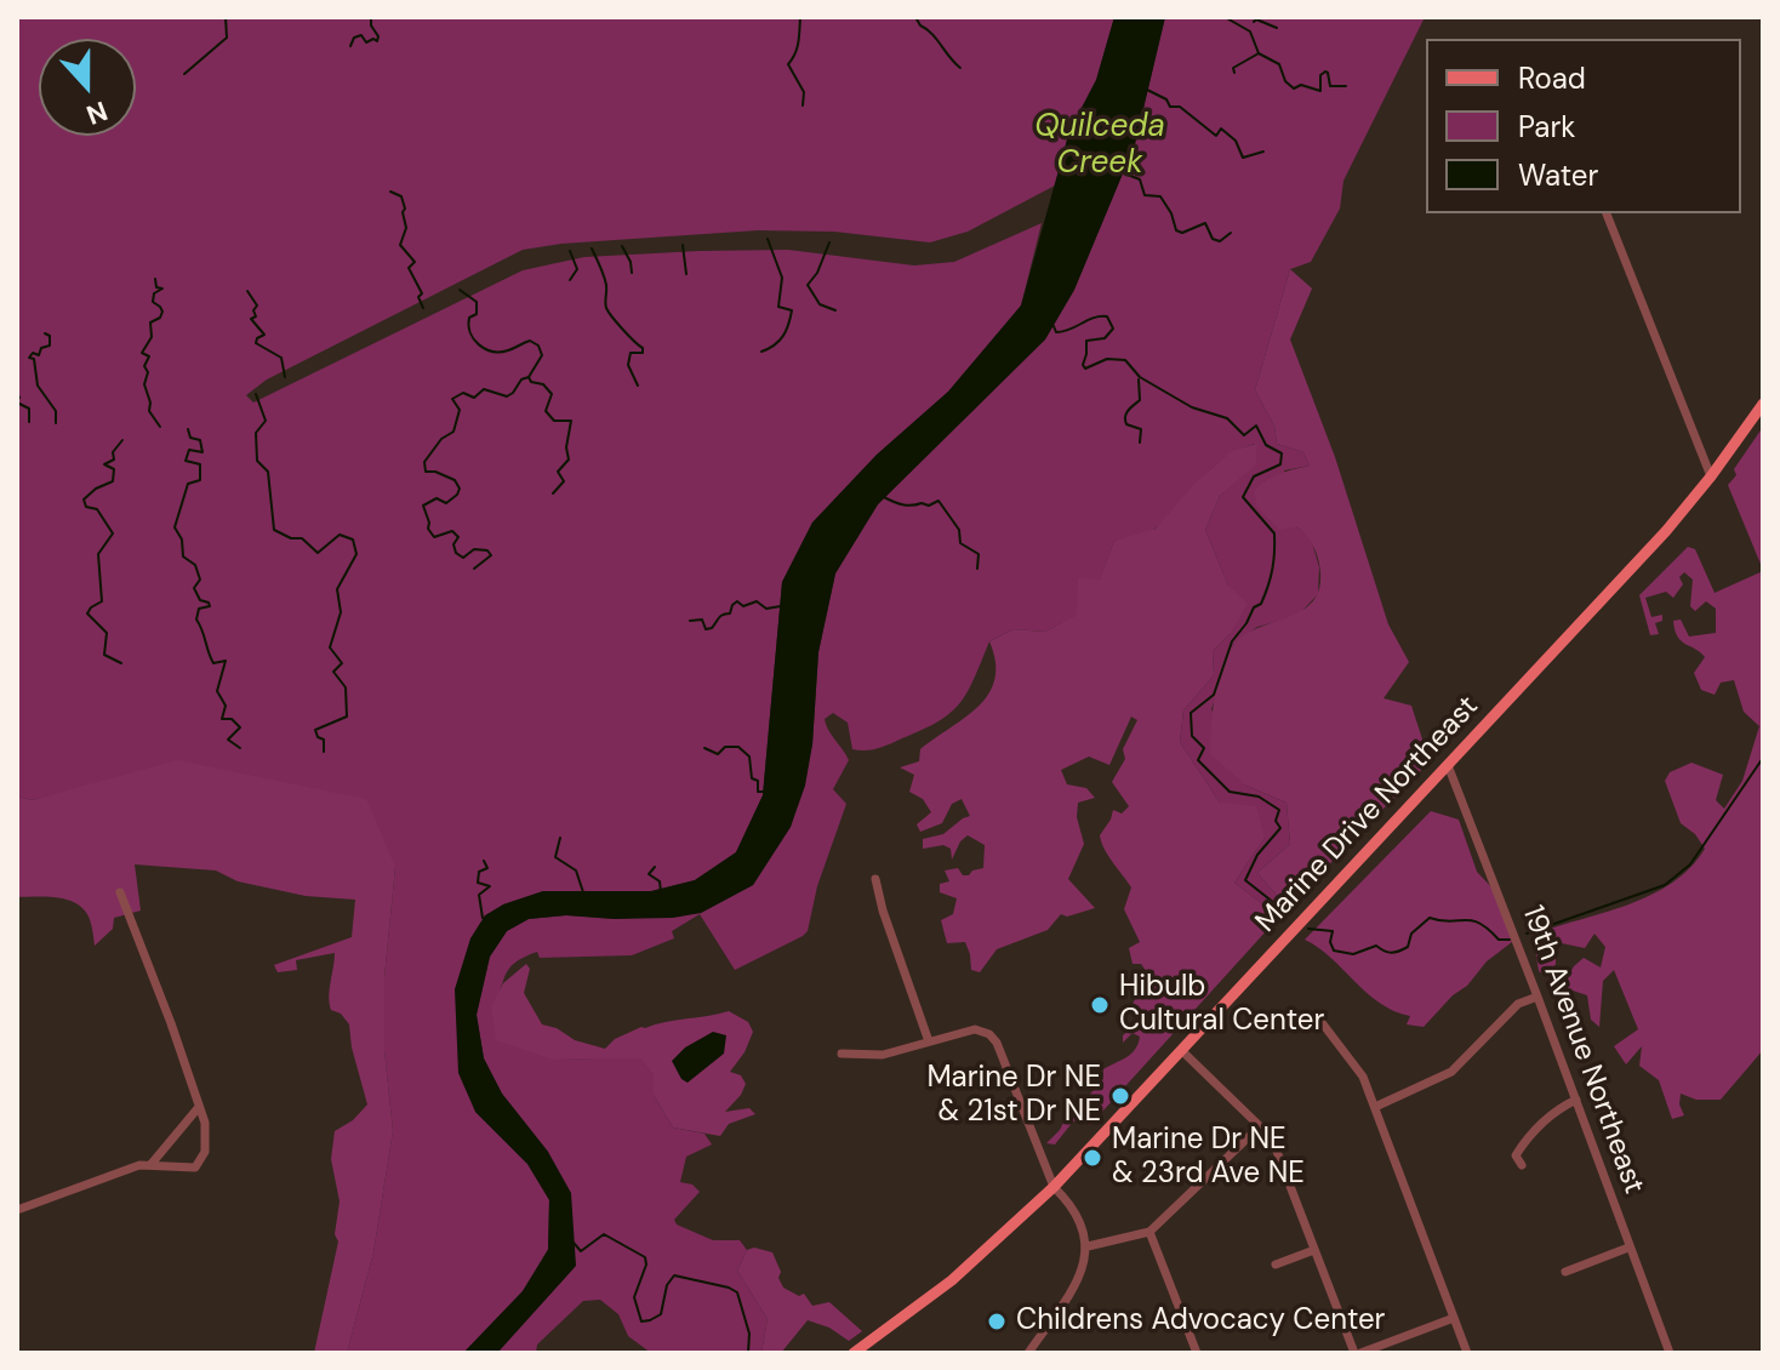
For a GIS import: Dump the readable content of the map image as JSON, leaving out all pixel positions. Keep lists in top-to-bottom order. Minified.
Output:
{"streets":{"main road":["Marine Drive Northeast"],"street":["19th Avenue Northeast"]},"crossings":[["Marine Drive Northeast","19th Avenue Northeast"]],"water":["Quilceda Creek"],"places":["Hibulb Cultural Center","Marine Dr NE & 21st Dr NE","Marine Dr NE & 23rd Ave NE","Childrens Advocacy Center"],"legend":["Road","Park","Water"],"north":"bottom"}
